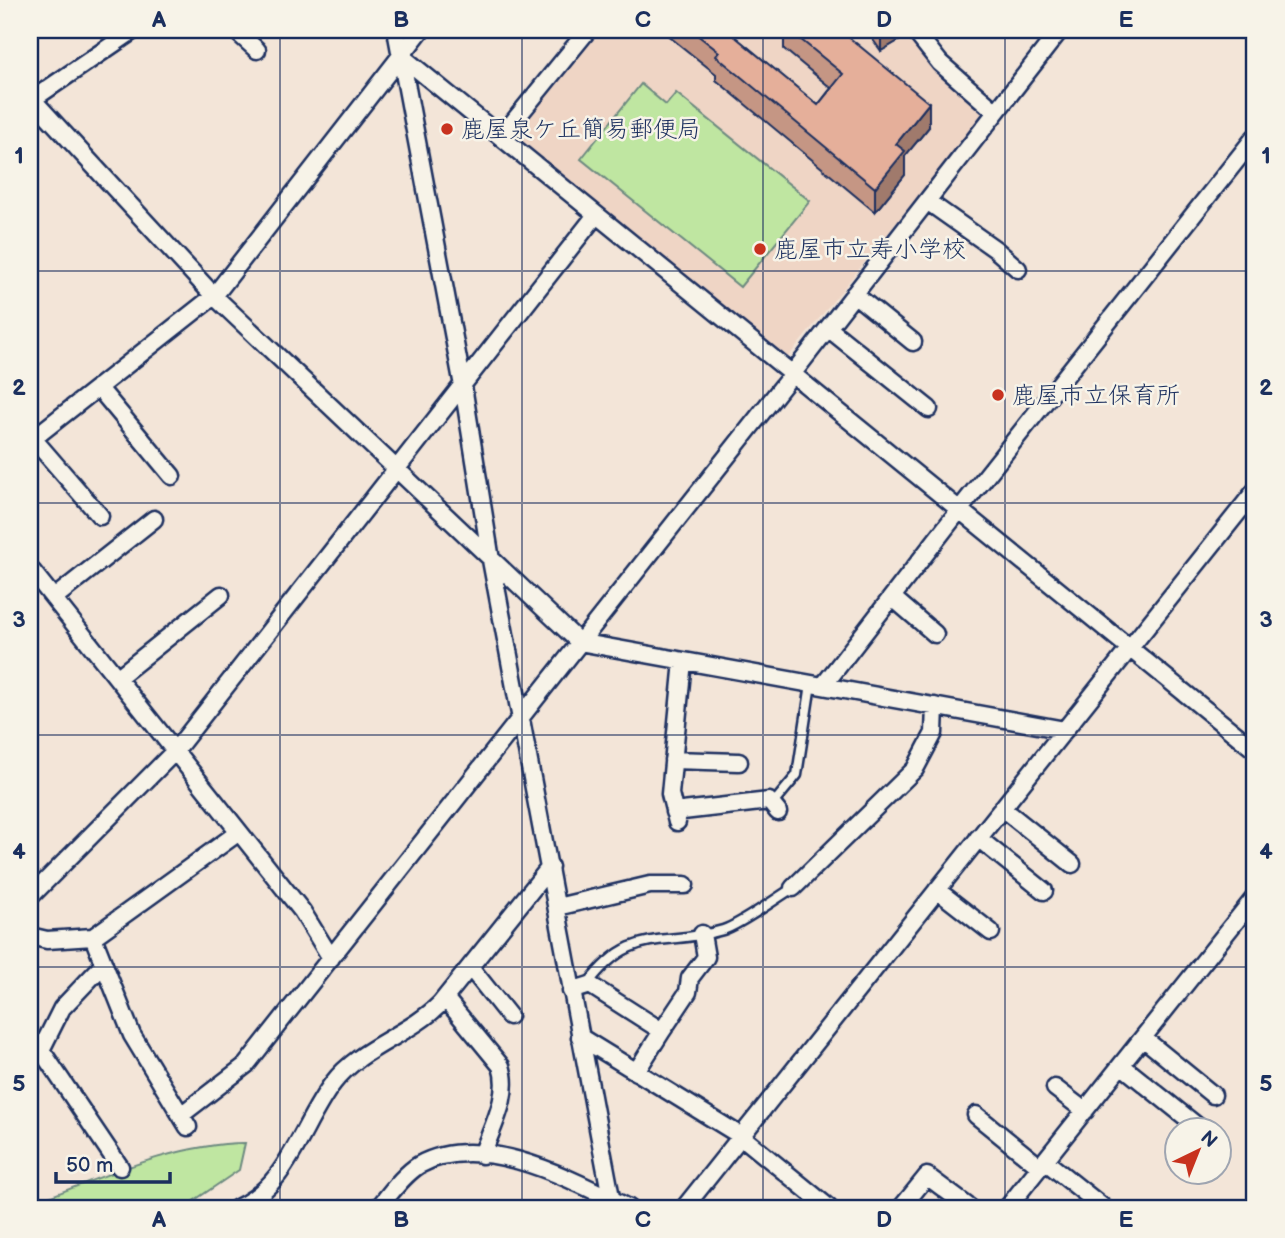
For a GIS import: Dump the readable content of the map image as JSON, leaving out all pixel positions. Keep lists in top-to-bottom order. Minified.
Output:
{"places":["鹿屋泉ケ丘簡易郵便局","鹿屋市立寿小学校","鹿屋市立保育所"],"scale_bar":"50 m","north":"top right","grid":{"columns":["A","B","C","D","E"],"rows":["1","2","3","4","5"]}}
